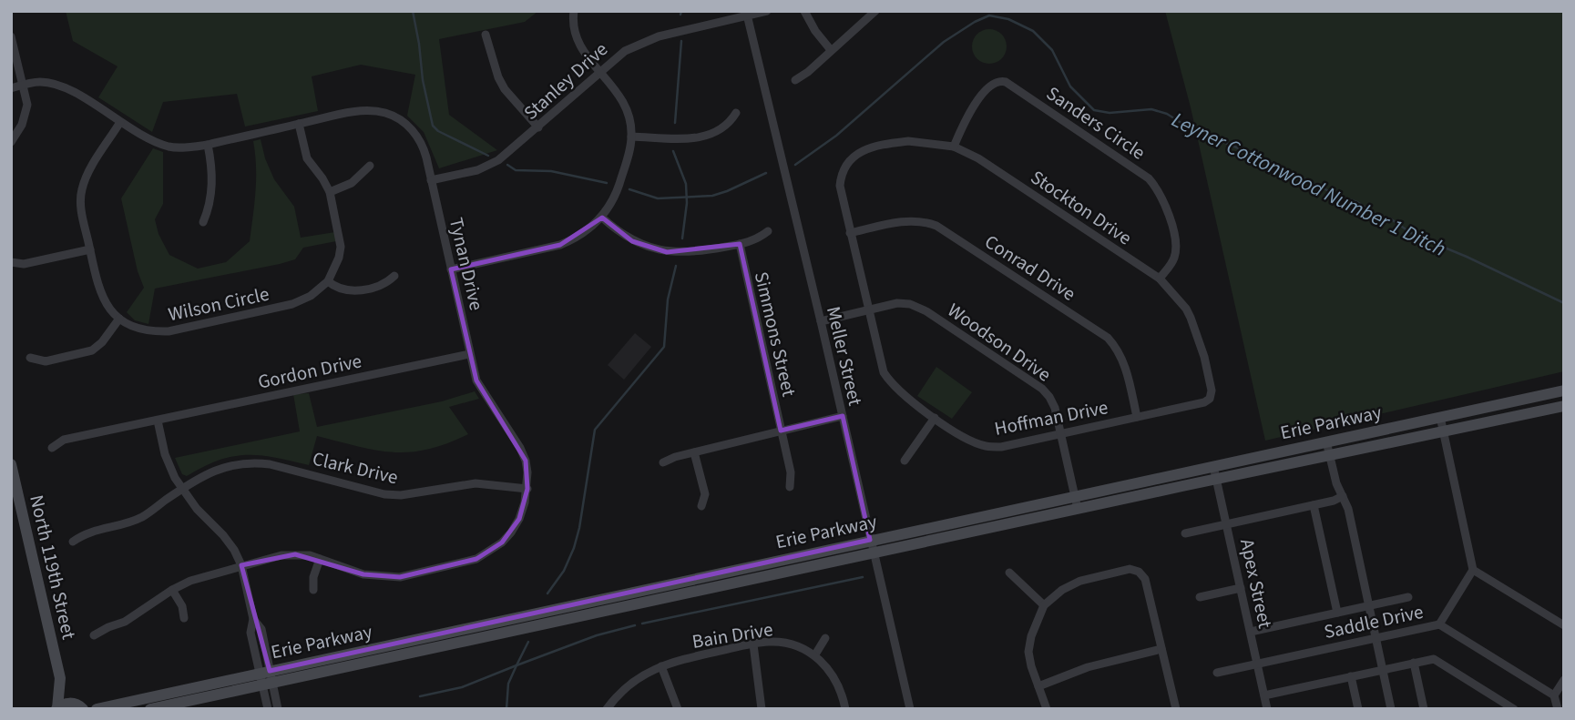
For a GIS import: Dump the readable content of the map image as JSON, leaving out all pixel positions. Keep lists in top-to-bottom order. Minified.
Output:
{"streets":{"main road":["Erie Parkway","North 119th Street"],"street":["Stanley Drive","Sanders Circle","Stockton Drive","Tynan Drive","Conrad Drive","Wilson Circle","Simmons Street","Woodson Drive","Meller Street","Gordon Drive","Hoffman Drive","Clark Drive","Apex Street","Saddle Drive","Bain Drive"]},"crossings":[["Stanley Drive","Tynan Drive"],["Stanley Drive","Meller Street"],["Sanders Circle","Stockton Drive"],["Stockton Drive","Hoffman Drive"],["Tynan Drive","Gordon Drive"],["Tynan Drive","Clark Drive"],["Conrad Drive","Hoffman Drive"],["Woodson Drive","Meller Street"],["Woodson Drive","Hoffman Drive"],["Woodson Drive","Erie Parkway"],["Meller Street","Erie Parkway"],["Erie Parkway","Apex Street"],["Apex Street","Saddle Drive"]],"water":["Leyner Cottonwood Number 1 Ditch"]}
